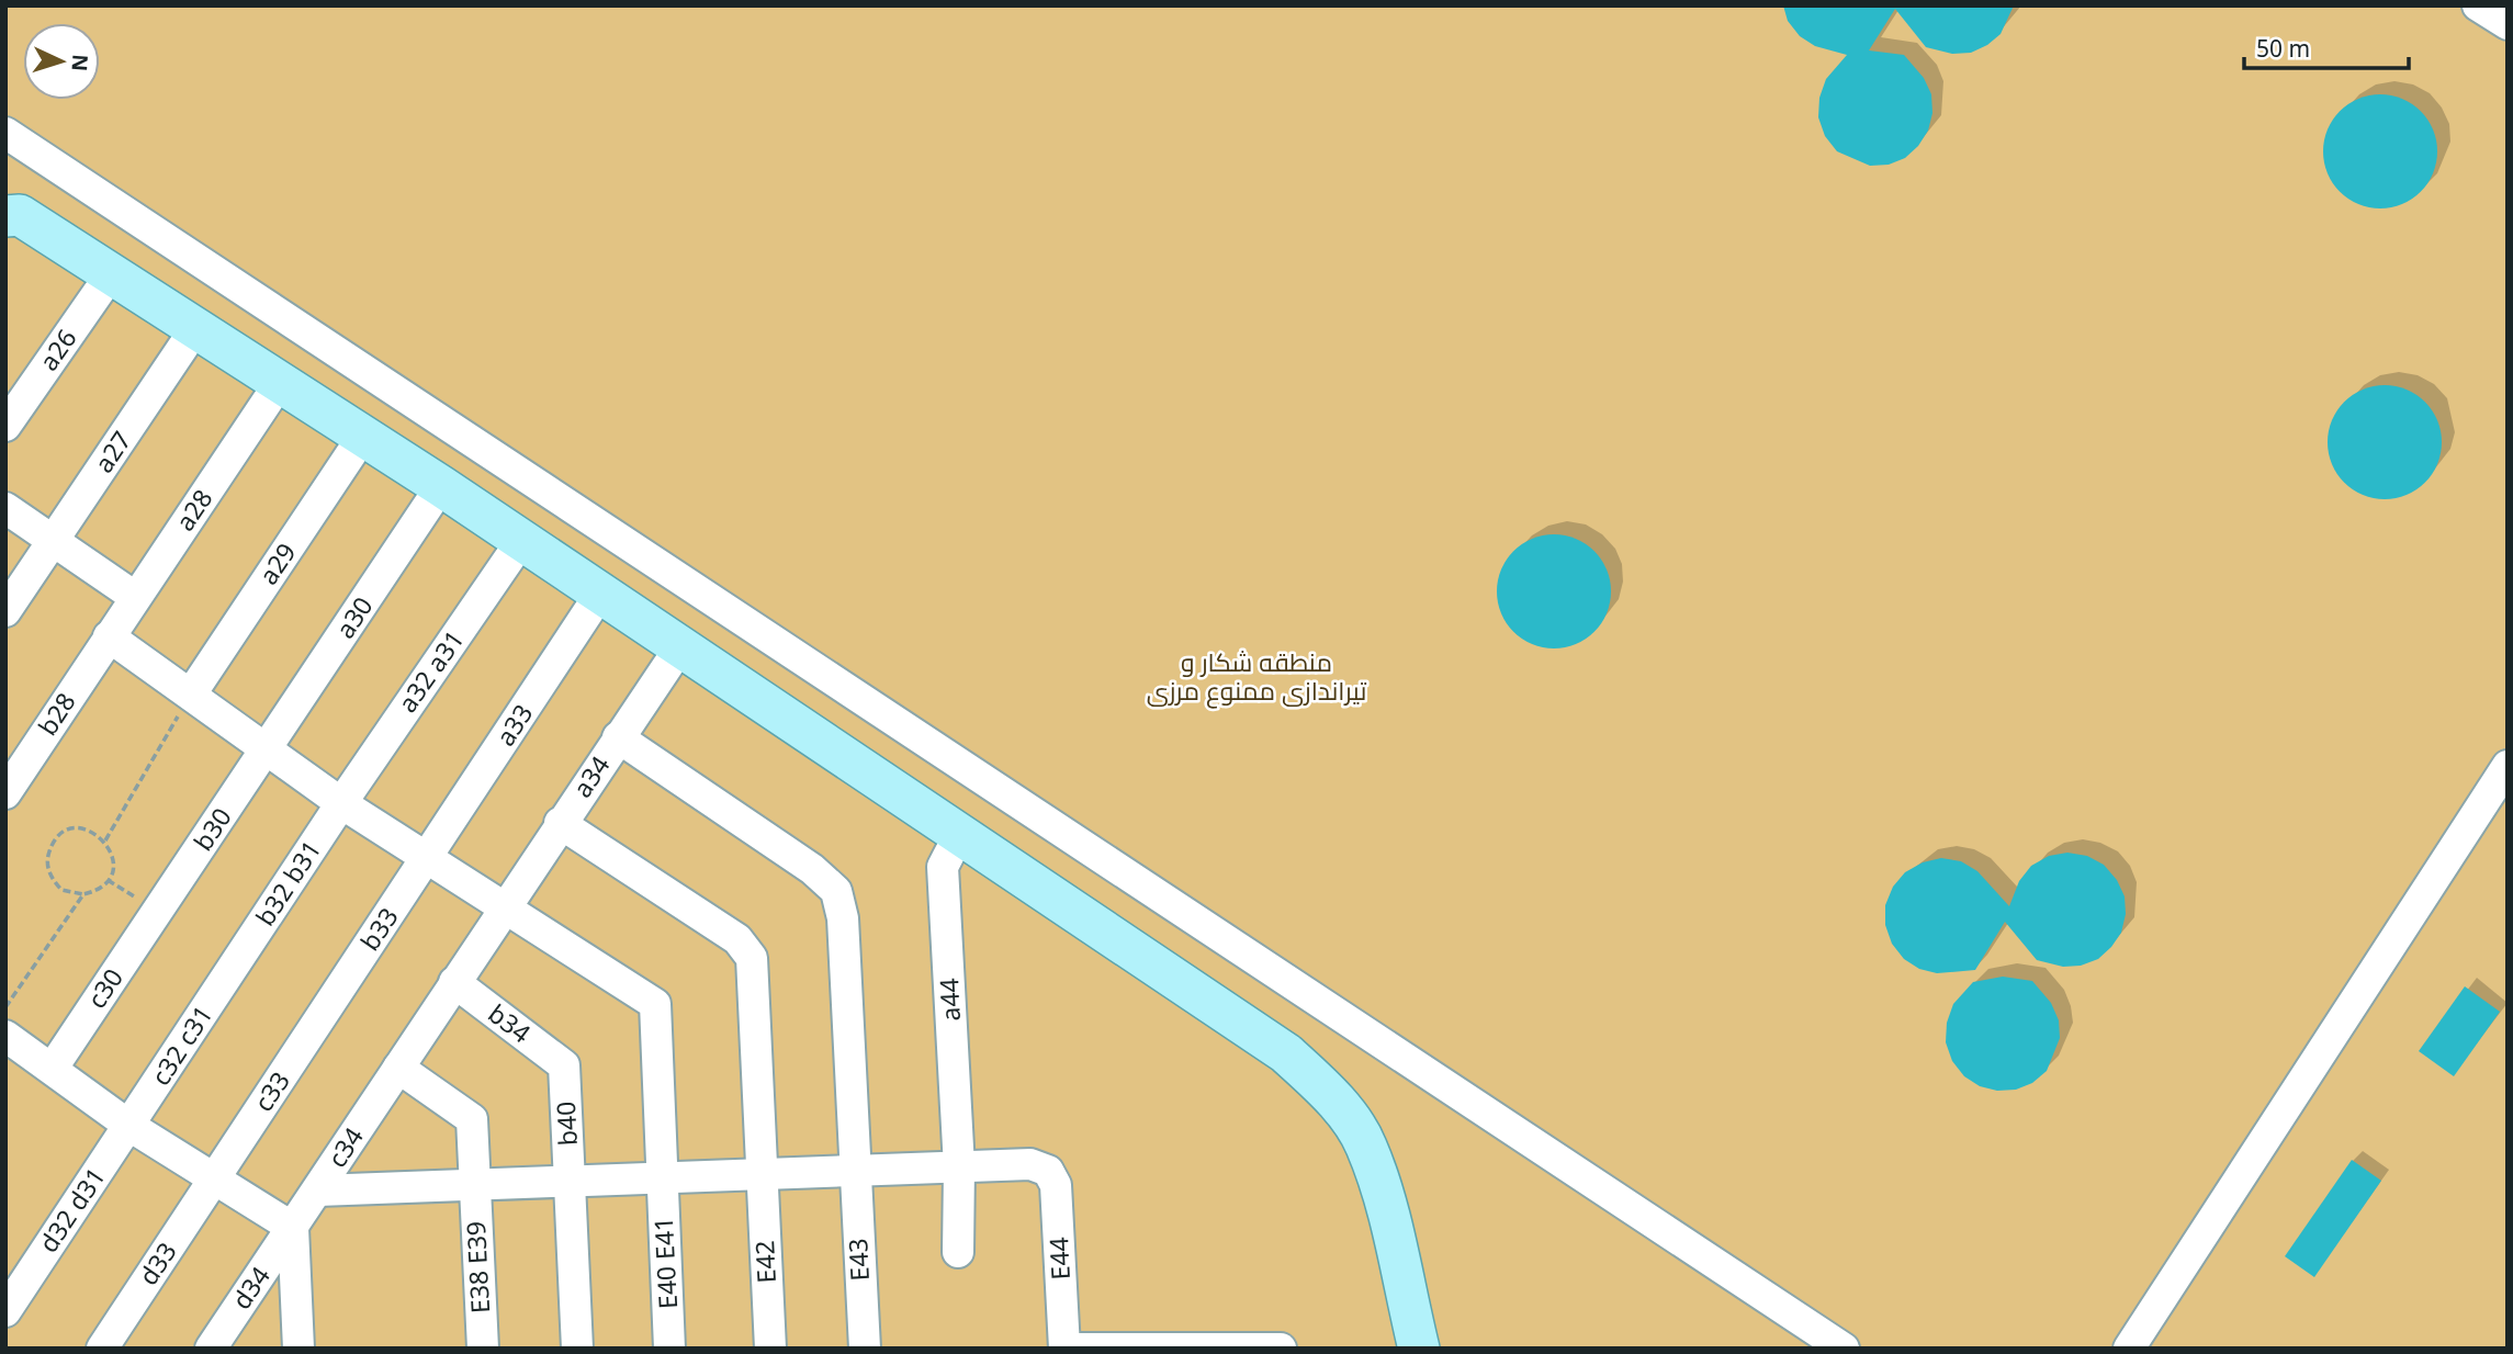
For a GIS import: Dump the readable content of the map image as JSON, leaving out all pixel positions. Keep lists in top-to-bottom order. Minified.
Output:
{"streets":{"street":["a26","a27","a28","a29","a30","a32 a31","b28","a33","a34","b30","b32 b31","b33","c30","a44","b34","c32 c31","c33","b40","c34","d32 d31","E44","E43","E42","E40 E41","d33","E38 E39","d34"]},"crossings":[["a28","b28"],["a30","b30"],["a32 a31","b32 b31"],["a33","b33"],["a34","E43"],["a34","E42"],["a34","E40 E41"],["b30","c30"],["b32 b31","c32 c31"],["b33","c33"],["a44","E44"],["b34","b40"],["c32 c31","d32 d31"],["c33","d33"],["c34","E38 E39"],["c34","d34"]],"parks":["منطقه شکار و تیراندازی ممنوع مرزی"],"scale_bar":"50 m","north":"right"}
